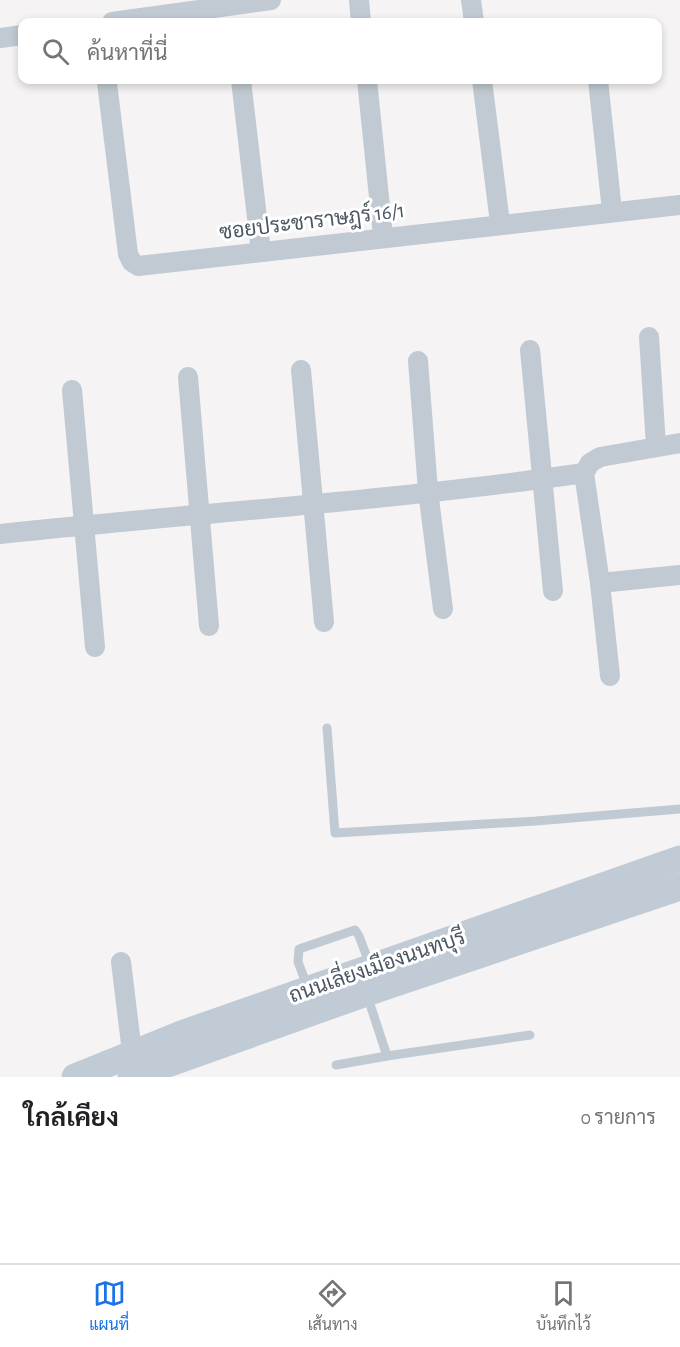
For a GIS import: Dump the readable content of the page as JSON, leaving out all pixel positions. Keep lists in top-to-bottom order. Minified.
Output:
{"streets":{"main road":["ถนนเลี่ยงเมืองนนทบุรี"],"street":["ซอยประชาราษฎร์ 16/1"]},"page":{"search":"ค้นหาที่นี่","heading":["ใกล้เคียง","0 รายการ"],"nav":["แผนที่","เส้นทาง","บันทึกไว้"]}}
